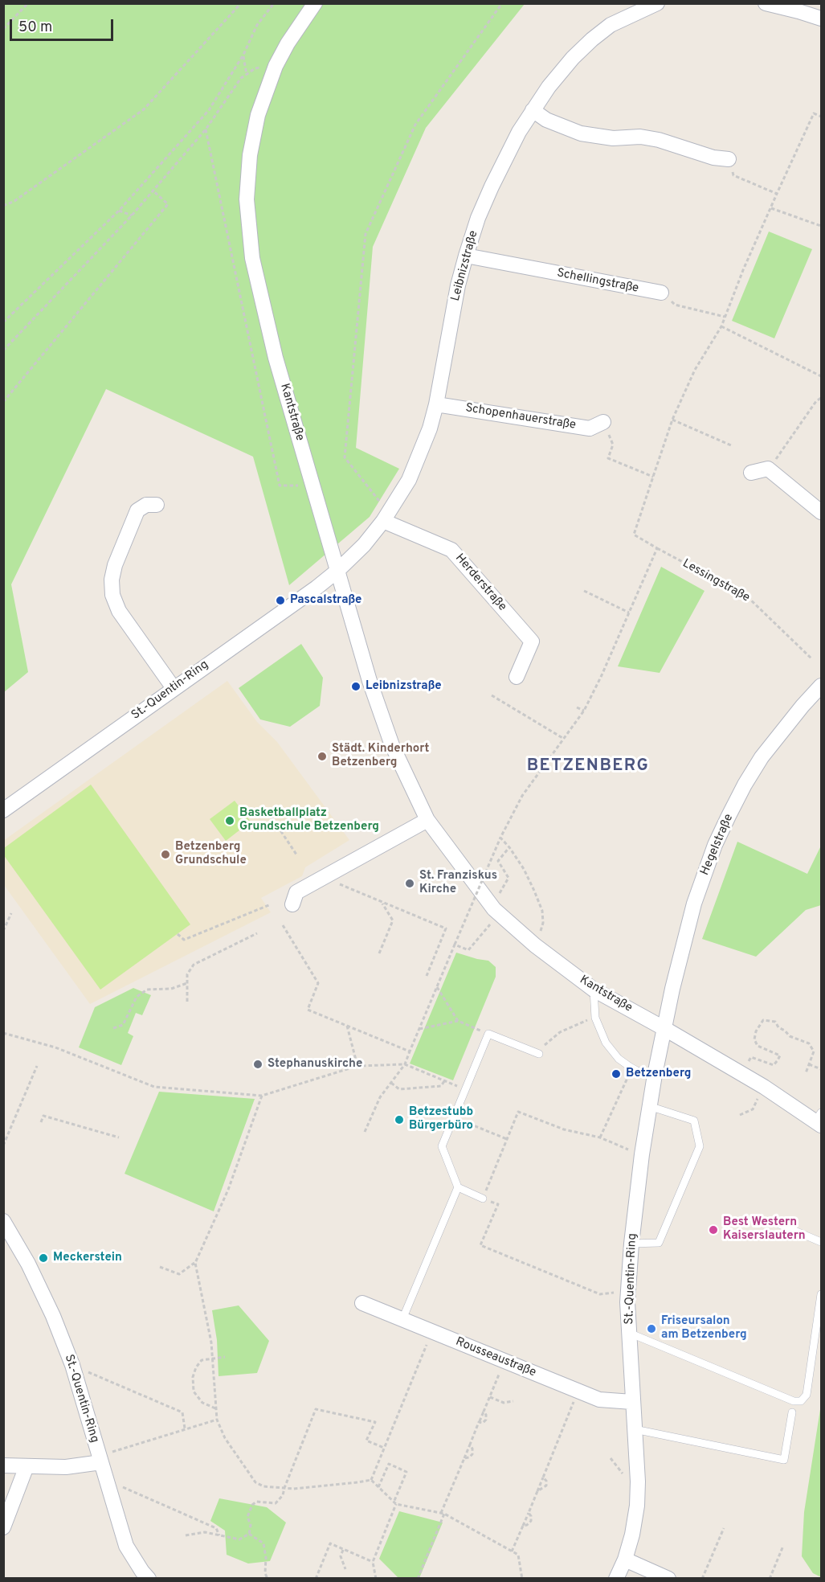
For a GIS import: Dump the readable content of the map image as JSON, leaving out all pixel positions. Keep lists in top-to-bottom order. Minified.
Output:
{"streets":{"street":["Leibnizstraße","Schellingstraße","Kantstraße","Schopenhauerstraße","Herderstraße","St.-Quentin-Ring","Hegelstraße","Rousseaustraße"],"path":["Lessingstraße"]},"crossings":[["Leibnizstraße","Schellingstraße"],["Leibnizstraße","Kantstraße"],["Leibnizstraße","Schopenhauerstraße"],["Leibnizstraße","Herderstraße"],["Leibnizstraße","St.-Quentin-Ring"],["Kantstraße","St.-Quentin-Ring"],["Kantstraße","Hegelstraße"],["St.-Quentin-Ring","Hegelstraße"],["St.-Quentin-Ring","Rousseaustraße"]],"districts":["BETZENBERG"],"places":["Pascalstraße","Leibnizstraße","Städt. Kinderhort Betzenberg","Basketballplatz Grundschule Betzenberg","Betzenberg Grundschule","St. Franziskus Kirche","Stephanuskirche","Betzenberg","Betzestubb Bürgerbüro","Best Western Kaiserslautern","Meckerstein","Friseursalon am Betzenberg"],"scale_bar":"50 m"}
